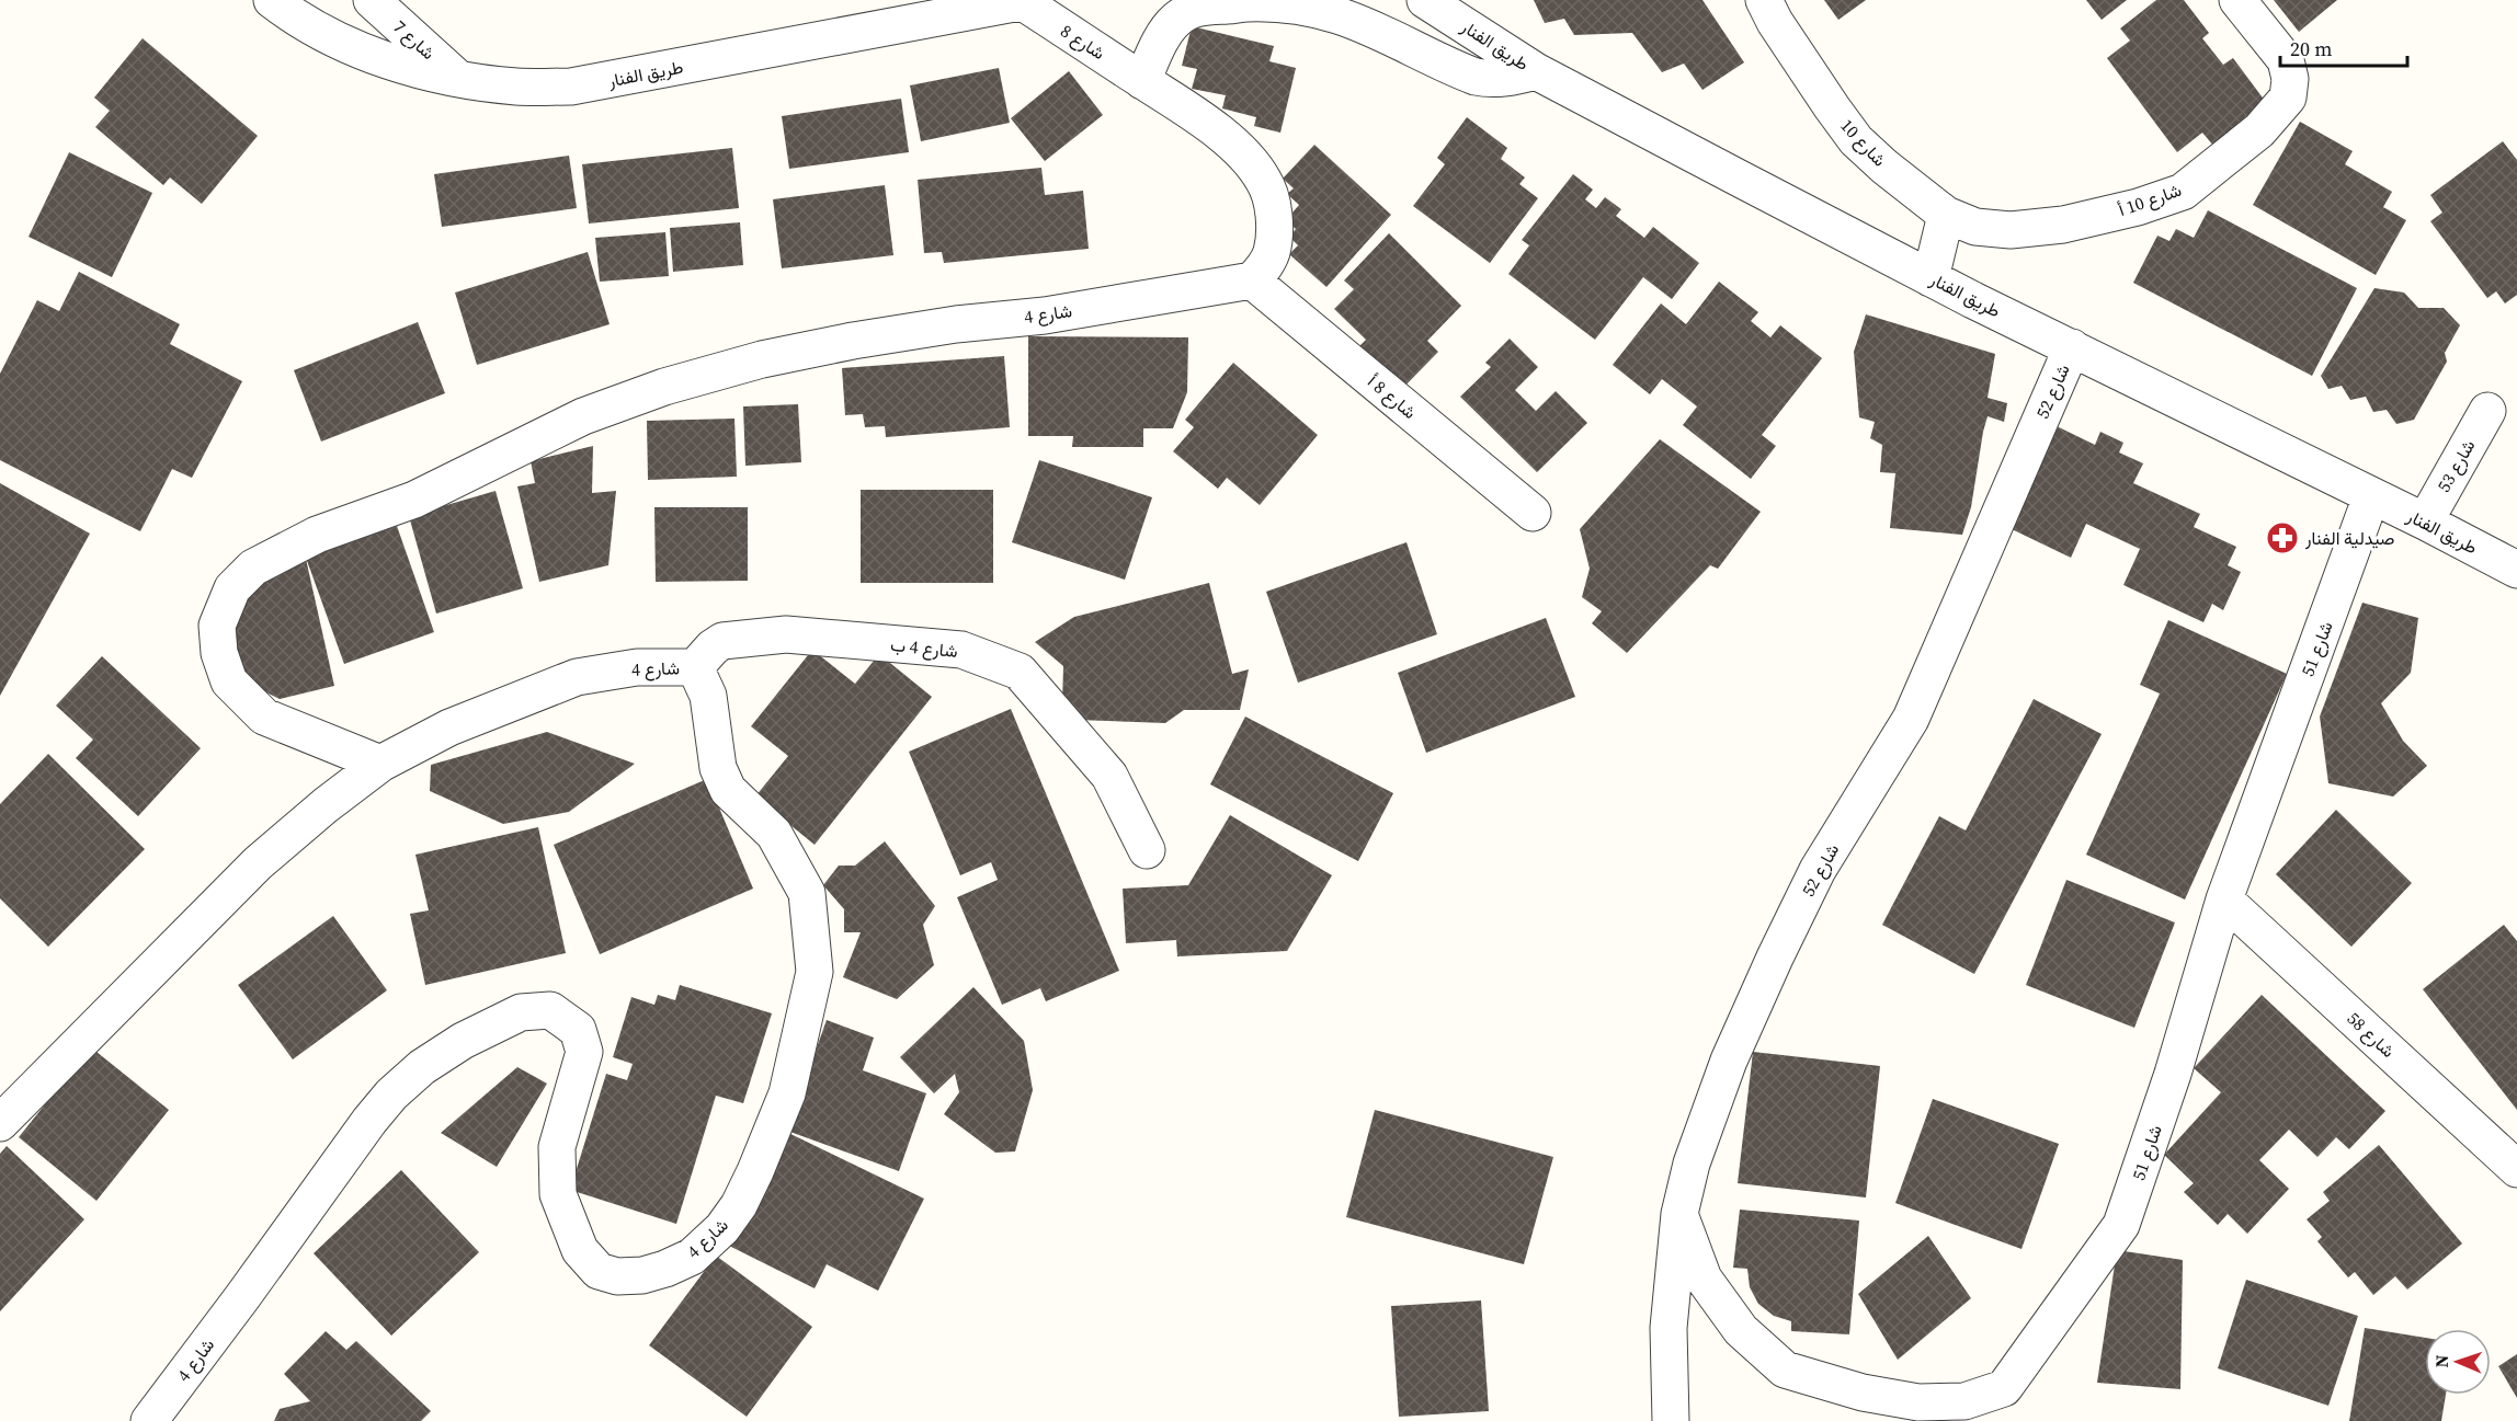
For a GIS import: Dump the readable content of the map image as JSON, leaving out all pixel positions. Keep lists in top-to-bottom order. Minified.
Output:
{"streets":{"street":["شارع 7","شارع 8","طريق الفنار","شارع 10","شارع 10 أ","شارع 4","شارع 52","شارع 8 أ","شارع 53","شارع 4 ب","شارع 51","شارع 58"]},"crossings":[["شارع 7","طريق الفنار"],["شارع 8","طريق الفنار"],["طريق الفنار","شارع 52"],["طريق الفنار","شارع 53"],["طريق الفنار","شارع 51"],["شارع 10","شارع 10 أ"],["شارع 4","شارع 8 أ"],["شارع 4","شارع 4 ب"],["شارع 52","شارع 51"],["شارع 51","شارع 58"]],"places":{"pharmacy":["صيدلية الفنار"]},"scale_bar":"20 m","north":"left"}
